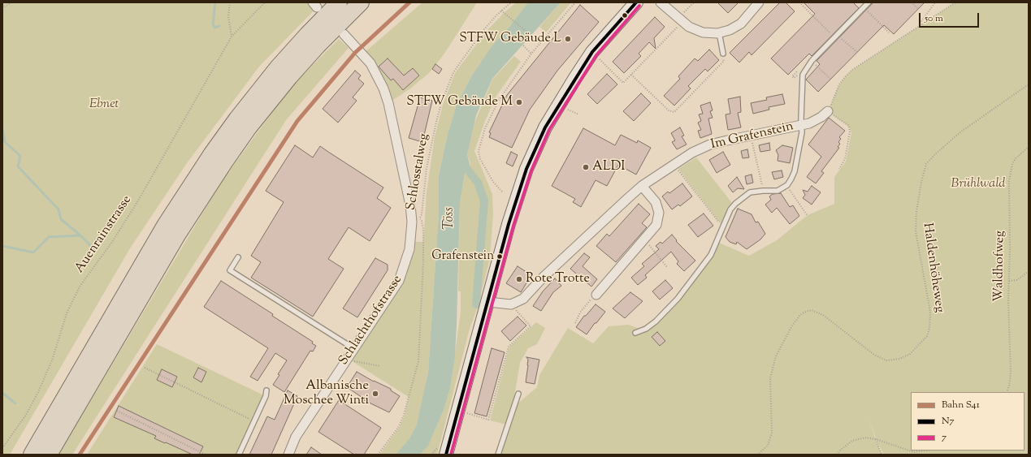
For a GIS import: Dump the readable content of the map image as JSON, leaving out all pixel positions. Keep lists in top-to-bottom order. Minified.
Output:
{"streets":{"street":["Im Grafenstein","Schlachthofstrasse"],"path":["Schlosstalweg","Auenrainstrasse","Waldhofweg","Haldenhöheweg"]},"water":["Töss"],"parks":["Ebnet","Brühlwald"],"places":["STFW Gebäude L","STFW Gebäude M","ALDI","Grafenstein","Rote Trotte","Albanische Moschee Winti"],"lines":["rail line S41","transit line N7","transit line 7"],"legend":["Bahn S41","N7","7"],"scale_bar":"50 m"}
